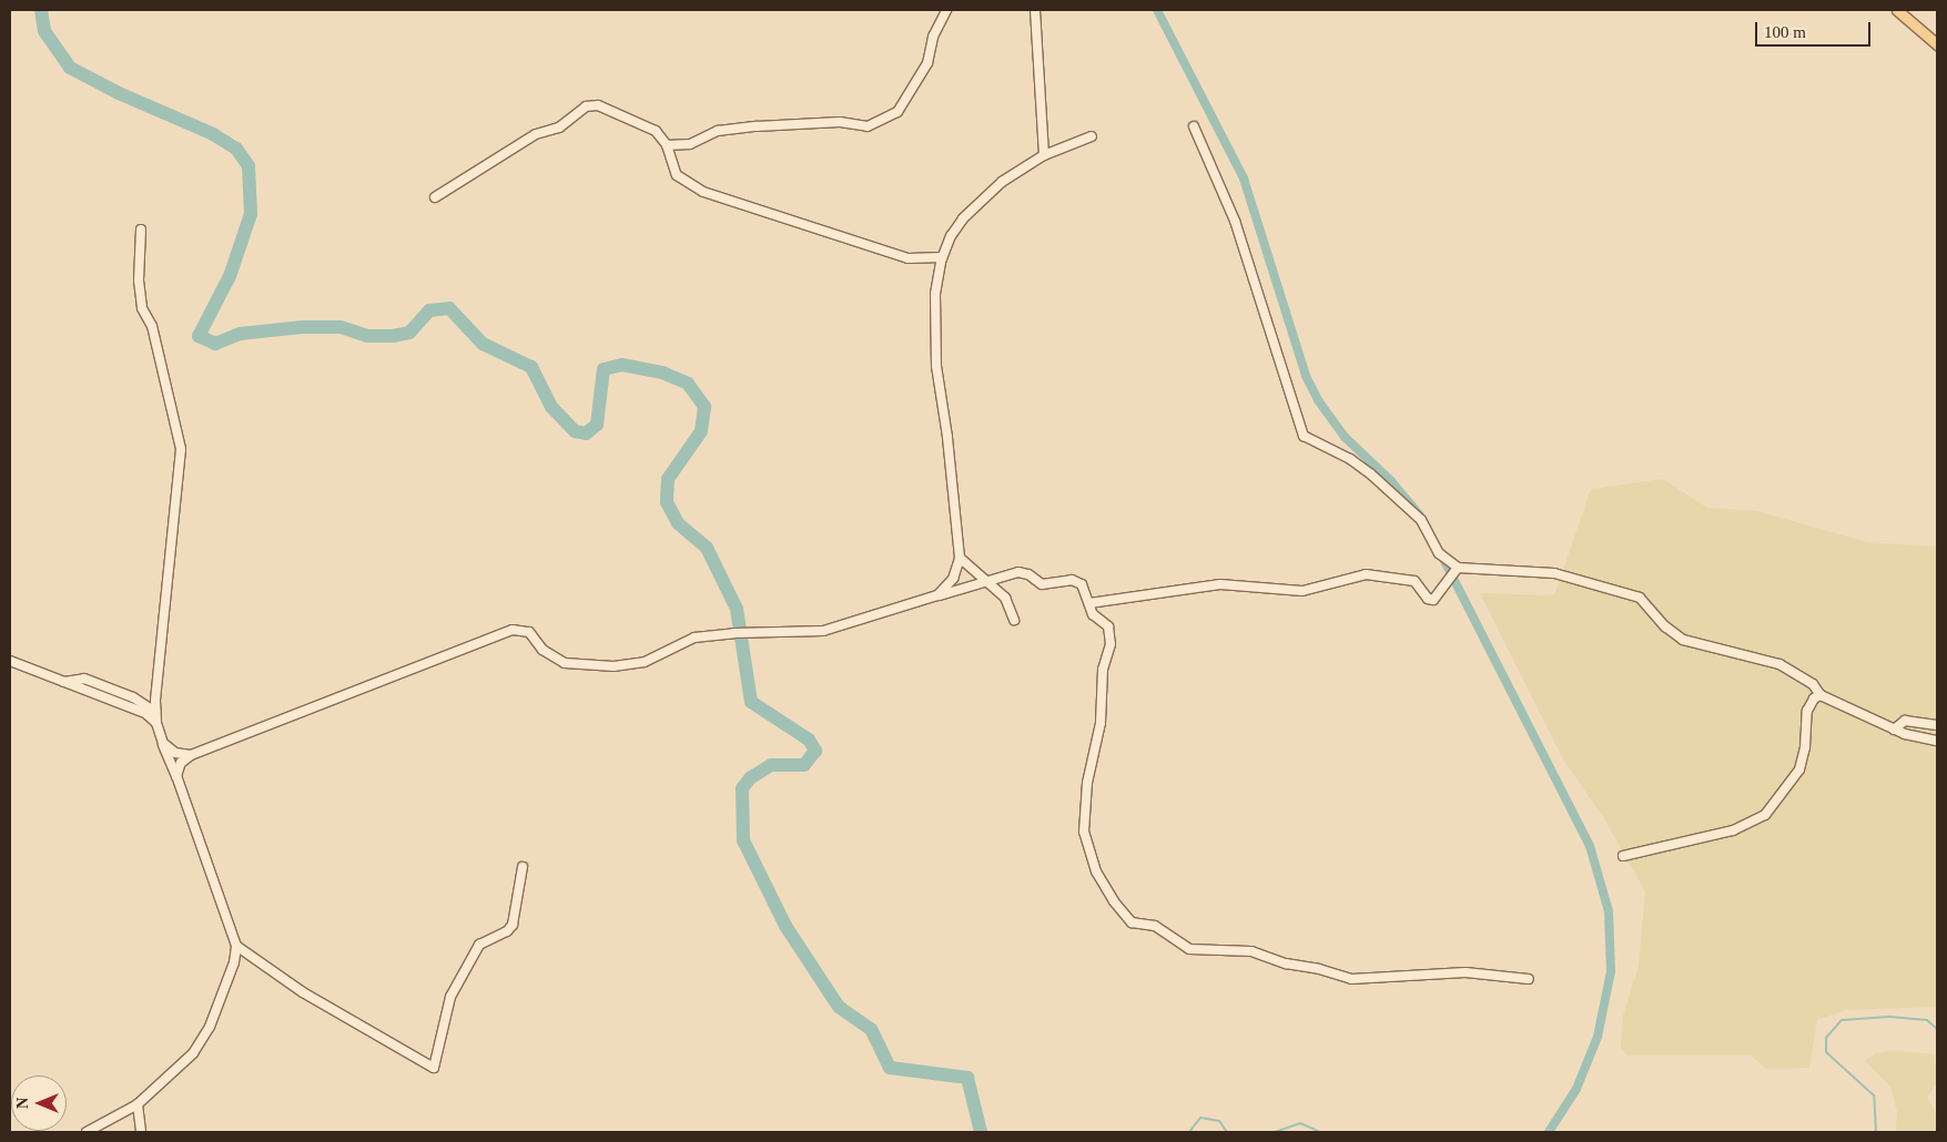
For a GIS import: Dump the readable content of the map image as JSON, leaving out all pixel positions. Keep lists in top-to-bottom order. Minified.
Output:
{"scale_bar":"100 m","north":"left"}
